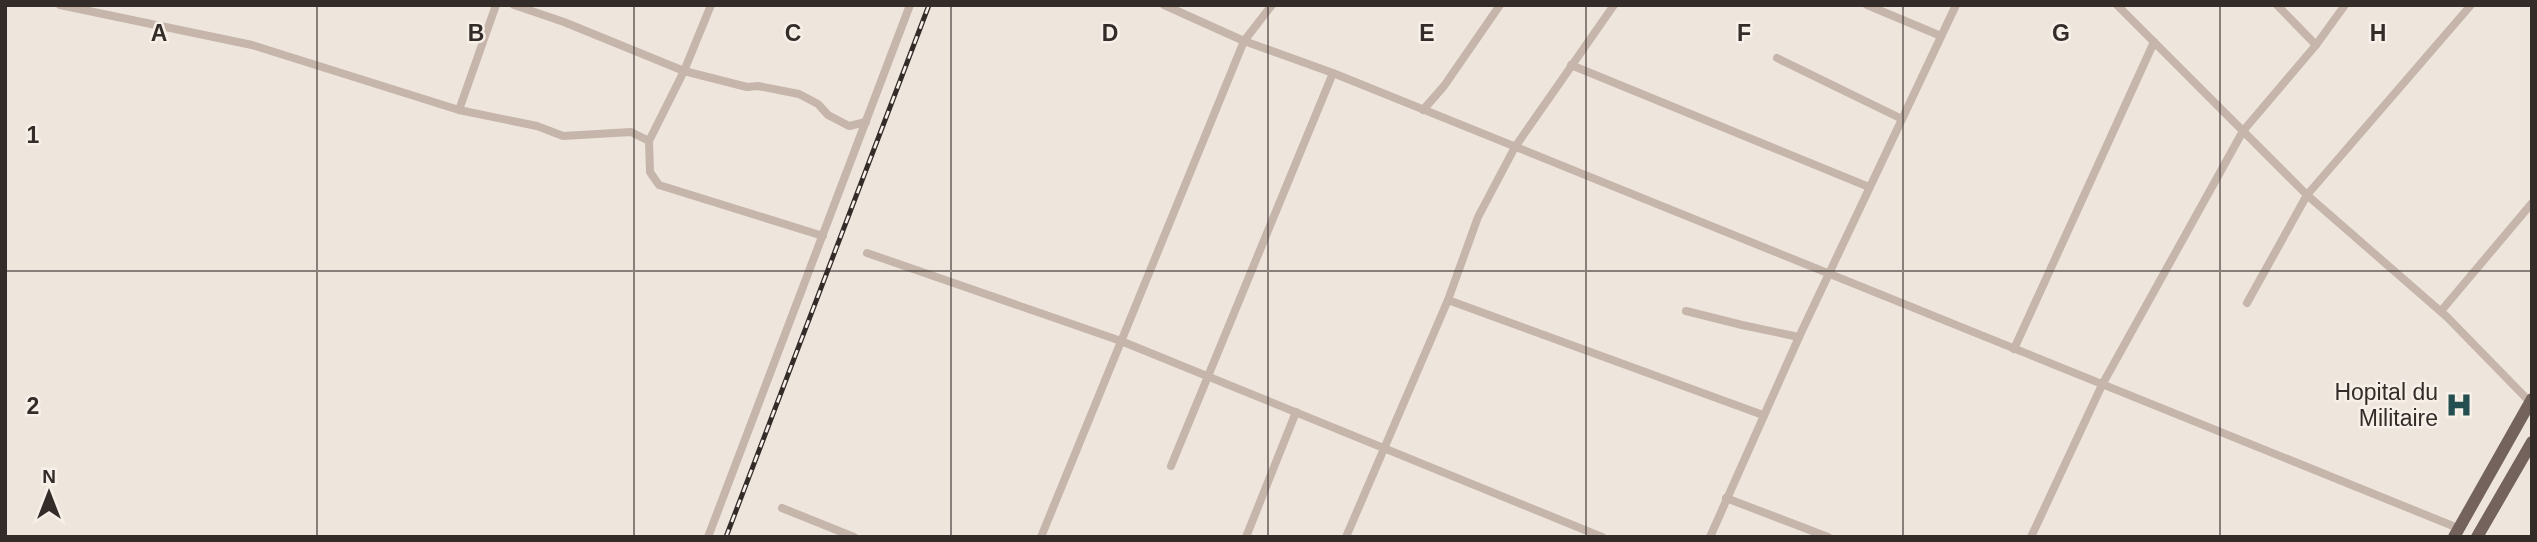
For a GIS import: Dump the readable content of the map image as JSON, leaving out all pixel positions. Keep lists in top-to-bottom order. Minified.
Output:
{"places":{"hospital":["Hopital du Militaire"]},"north":"top","grid":{"columns":["A","B","C","D","E","F","G","H"],"rows":["1","2"]}}
